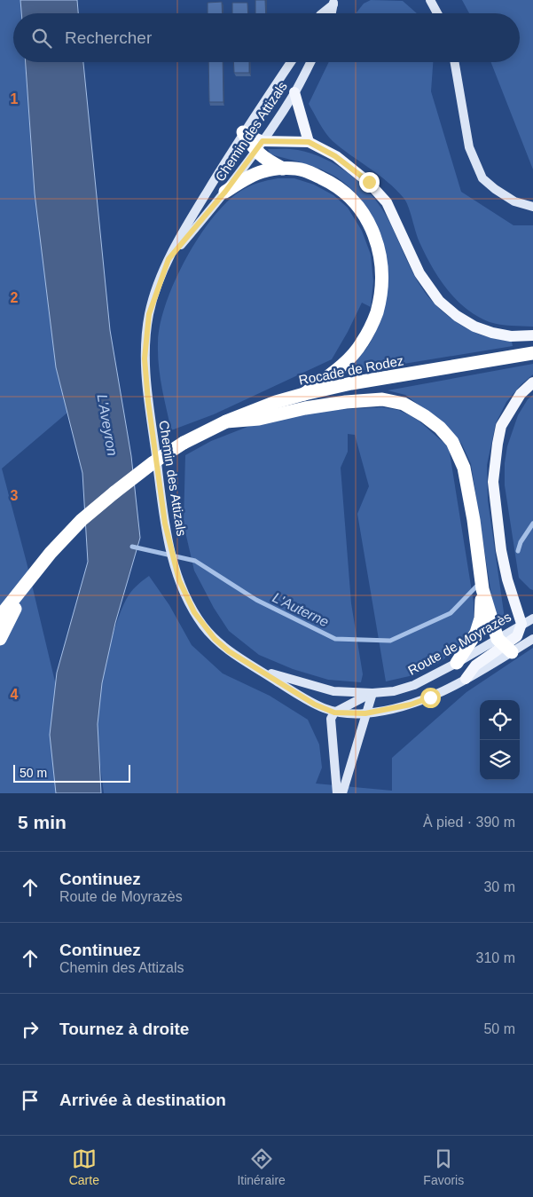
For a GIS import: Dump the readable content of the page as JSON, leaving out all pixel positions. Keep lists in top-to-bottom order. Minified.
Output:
{"streets":{"highway":["Rocade de Rodez"],"street":["Chemin des Attizals","Route de Moyrazès"]},"crossings":[["Chemin des Attizals","Route de Moyrazès"]],"water":["L'Aveyron","L'Auterne"],"scale_bar":"50 m","page":{"search":"Rechercher","scale":"50 m","heading":["5 min","À pied · 390 m"],"list":[["Continuez","Route de Moyrazès","30 m"],["Continuez","Chemin des Attizals","310 m"],["Tournez à droite","50 m"],"Arrivée à destination"],"nav":["Carte","Itinéraire","Favoris"]},"grid":{"rows":["1","2","3","4"]}}
